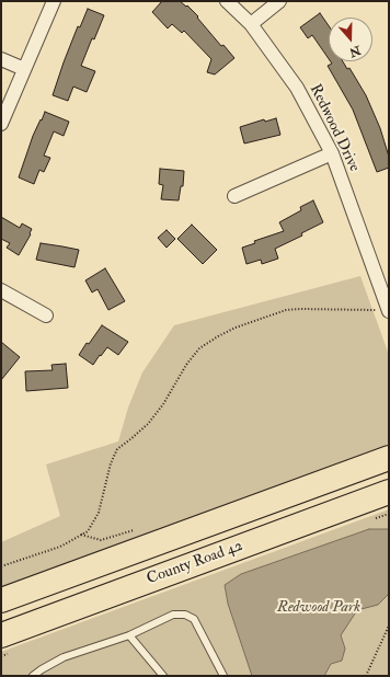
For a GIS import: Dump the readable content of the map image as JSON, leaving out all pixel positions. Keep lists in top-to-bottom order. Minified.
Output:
{"streets":{"highway":["County Road 42"],"street":["Redwood Drive"]},"parks":["Redwood Park"],"north":"bottom"}
